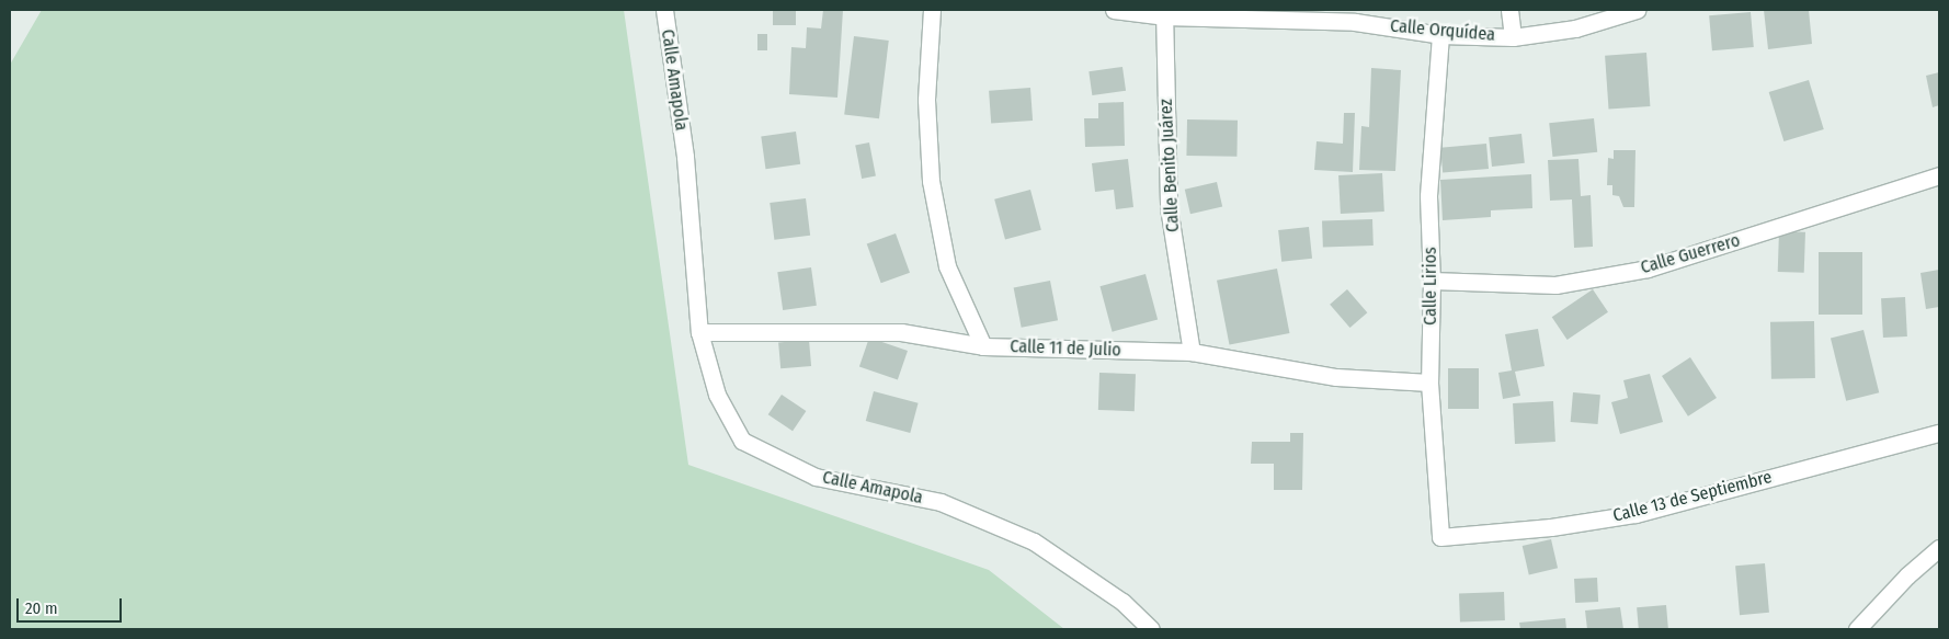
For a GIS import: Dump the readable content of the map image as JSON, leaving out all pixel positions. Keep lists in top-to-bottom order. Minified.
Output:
{"streets":{"street":["Calle Orquídea","Calle Amapola","Calle Benito Juárez","Calle Guerrero","Calle Lirios","Calle 11 de Julio","Calle 13 de Septiembre"]},"crossings":[["Calle Orquídea","Calle Benito Juárez"],["Calle Orquídea","Calle Lirios"],["Calle Amapola","Calle 11 de Julio"],["Calle Benito Juárez","Calle 11 de Julio"],["Calle Guerrero","Calle Lirios"],["Calle Lirios","Calle 11 de Julio"],["Calle Lirios","Calle 13 de Septiembre"]],"scale_bar":"20 m"}
